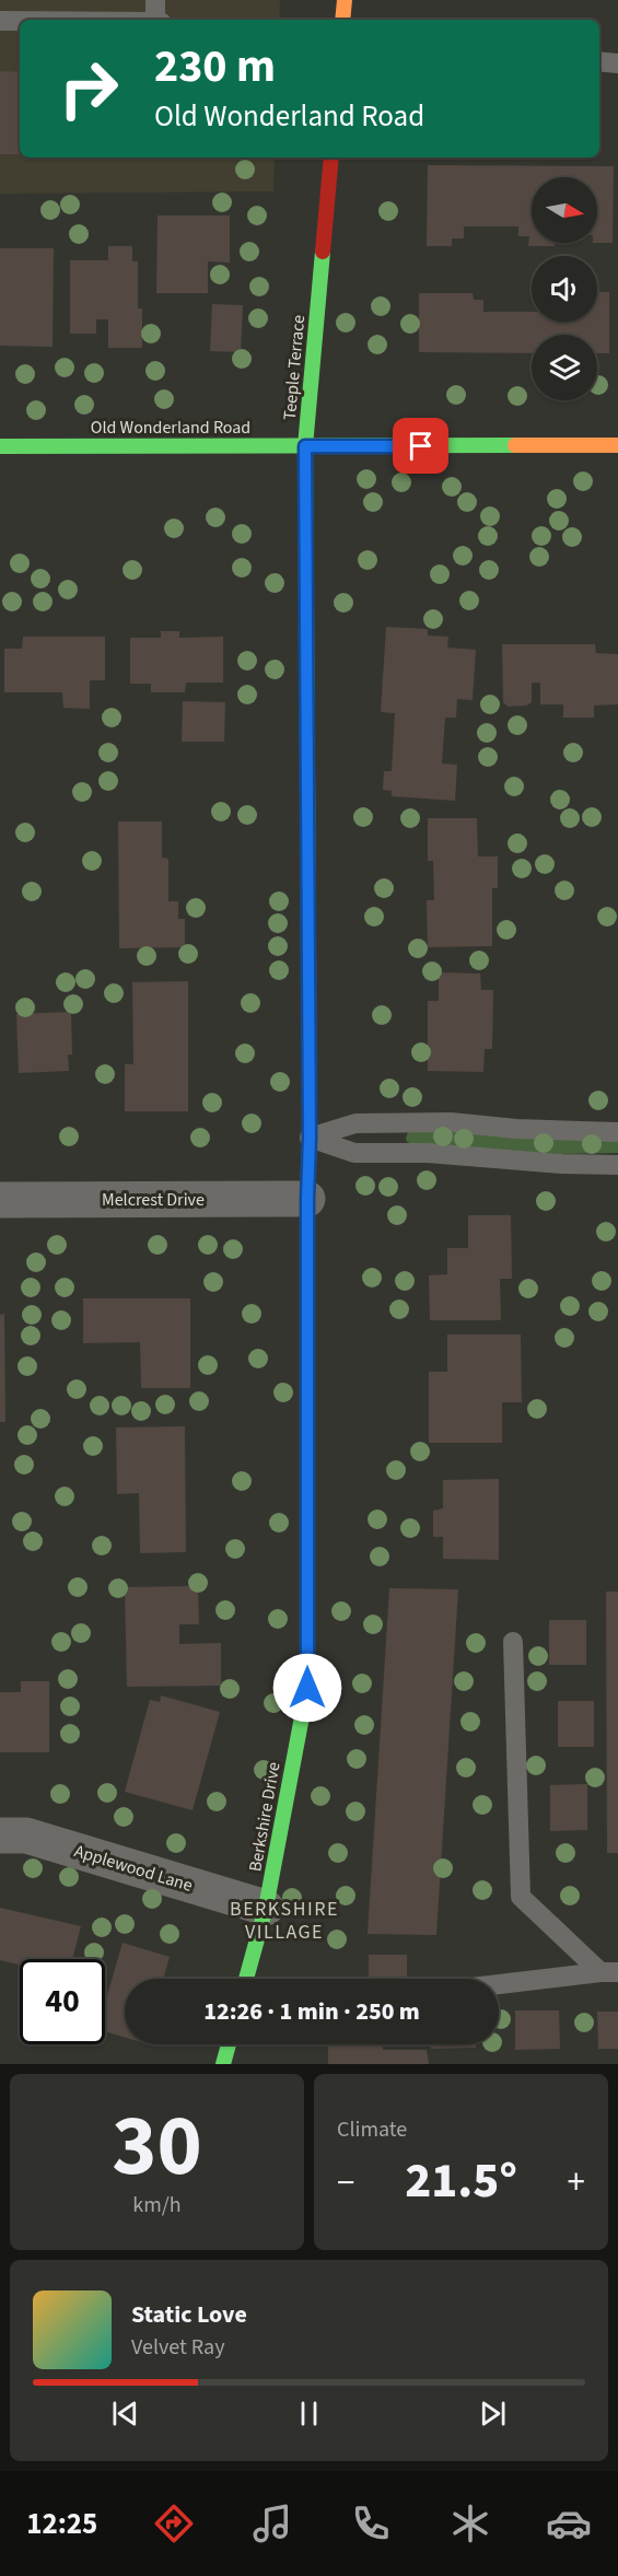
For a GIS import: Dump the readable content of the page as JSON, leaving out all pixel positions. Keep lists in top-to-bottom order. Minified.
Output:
{"streets":{"street":["Teeple Terrace","Old Wonderland Road","Melcrest Drive","Berkshire Drive","Applewood Lane"]},"crossings":[["Teeple Terrace","Old Wonderland Road"],["Teeple Terrace","Melcrest Drive"],["Teeple Terrace","Berkshire Drive"],["Berkshire Drive","Applewood Lane"]],"districts":["BERKSHIRE VILLAGE"],"north":"right","page":{"turn":["230 m","Old Wonderland Road"],"limit":"40","trip":"12:26 · 1 min · 250 m","tile":[["30","km/h"],"Climate"],"heat":["−","21.5°","+"],"song":["Static Love","Velvet Ray"],"tabs":"12:25"}}
